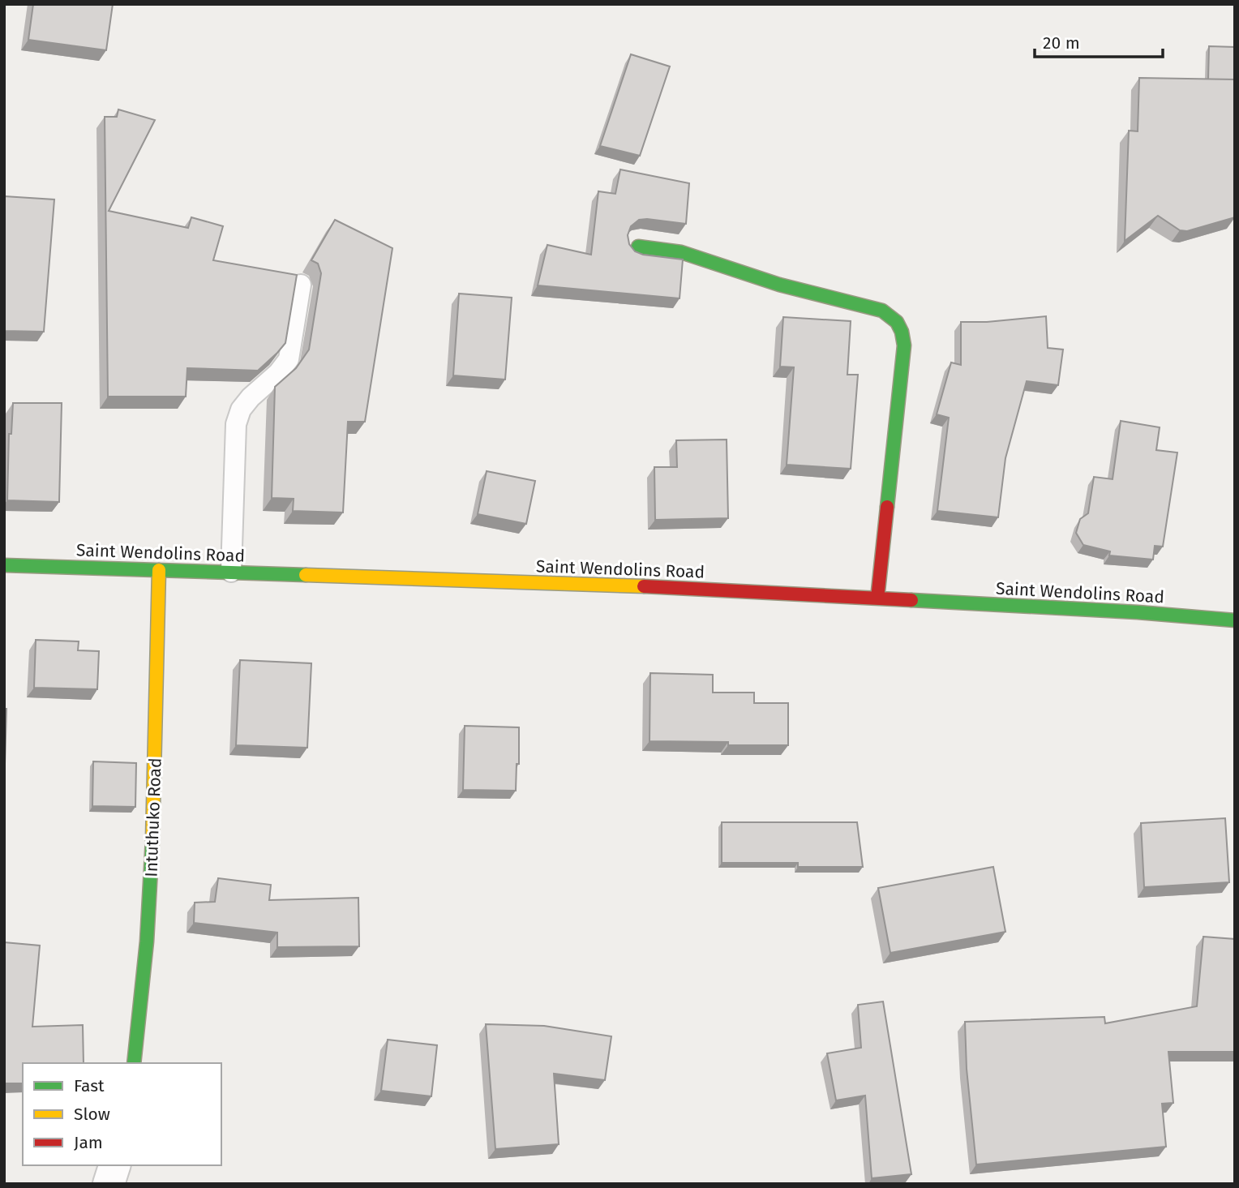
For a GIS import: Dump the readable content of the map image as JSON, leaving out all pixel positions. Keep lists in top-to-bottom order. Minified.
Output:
{"streets":{"street":["Saint Wendolins Road","Intuthuko Road"]},"crossings":[["Saint Wendolins Road","Intuthuko Road"]],"legend":["Fast","Slow","Jam"],"scale_bar":"20 m"}
